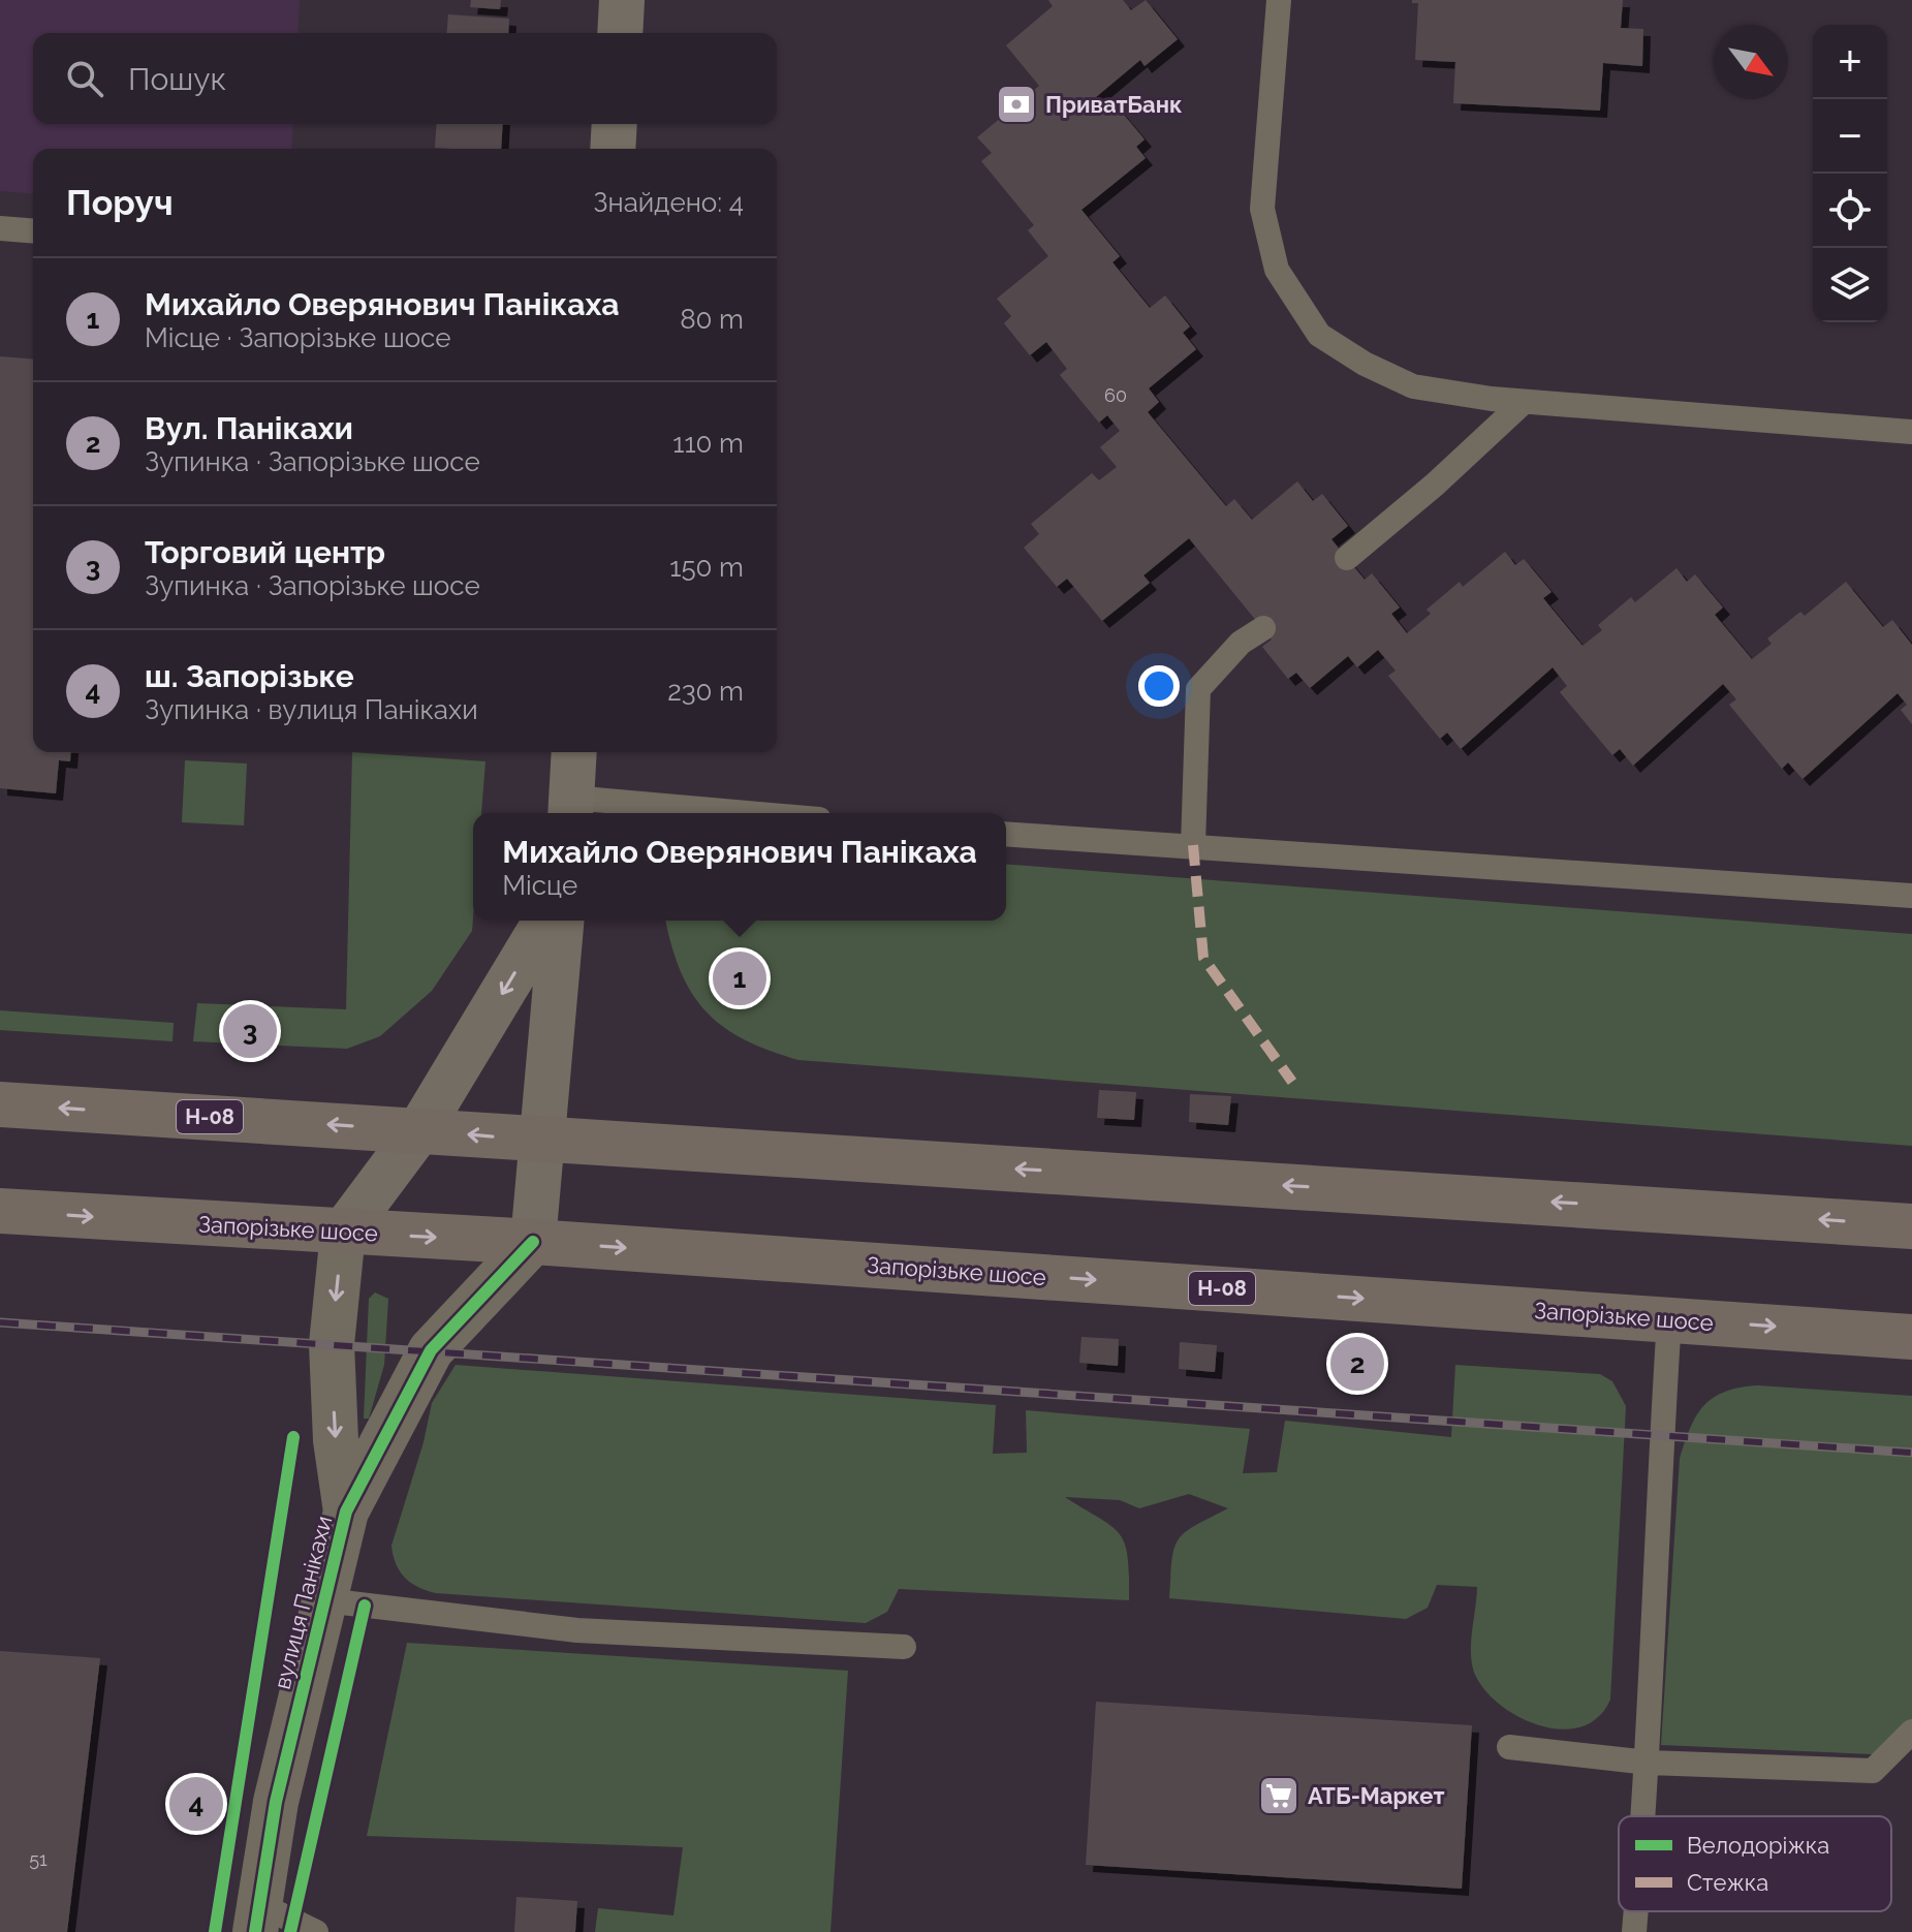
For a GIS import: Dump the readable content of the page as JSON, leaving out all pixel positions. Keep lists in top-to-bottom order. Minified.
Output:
{"streets":{"main road":["Н-08","Запорізьке шосе"],"street":["вулиця Панікахи"]},"crossings":[["Запорізьке шосе","вулиця Панікахи"]],"places":{"bank":["ПриватБанк"],"supermarket":["АТБ-Маркет"]},"house_numbers":["60","51"],"legend":["Велодоріжка","Стежка"],"north":"bottom right","page":{"map_buttons":["+","−"],"search":"Пошук","heading":["Поруч","Знайдено: 4"],"list":[{"mark":"1","name":"Михайло Оверянович Панікаха","note":"Місце · Запорізьке шосе","value":"80 m"},{"mark":"2","name":"Вул. Панікахи","note":"Зупинка · Запорізьке шосе","value":"110 m"},{"mark":"3","name":"Торговий центр","note":"Зупинка · Запорізьке шосе","value":"150 m"},{"mark":"4","name":"ш. Запорізьке","note":"Зупинка · вулиця Панікахи","value":"230 m"}],"popup":["Михайло Оверянович Панікаха","Місце"],"pins":["1","3","2","4"]}}
